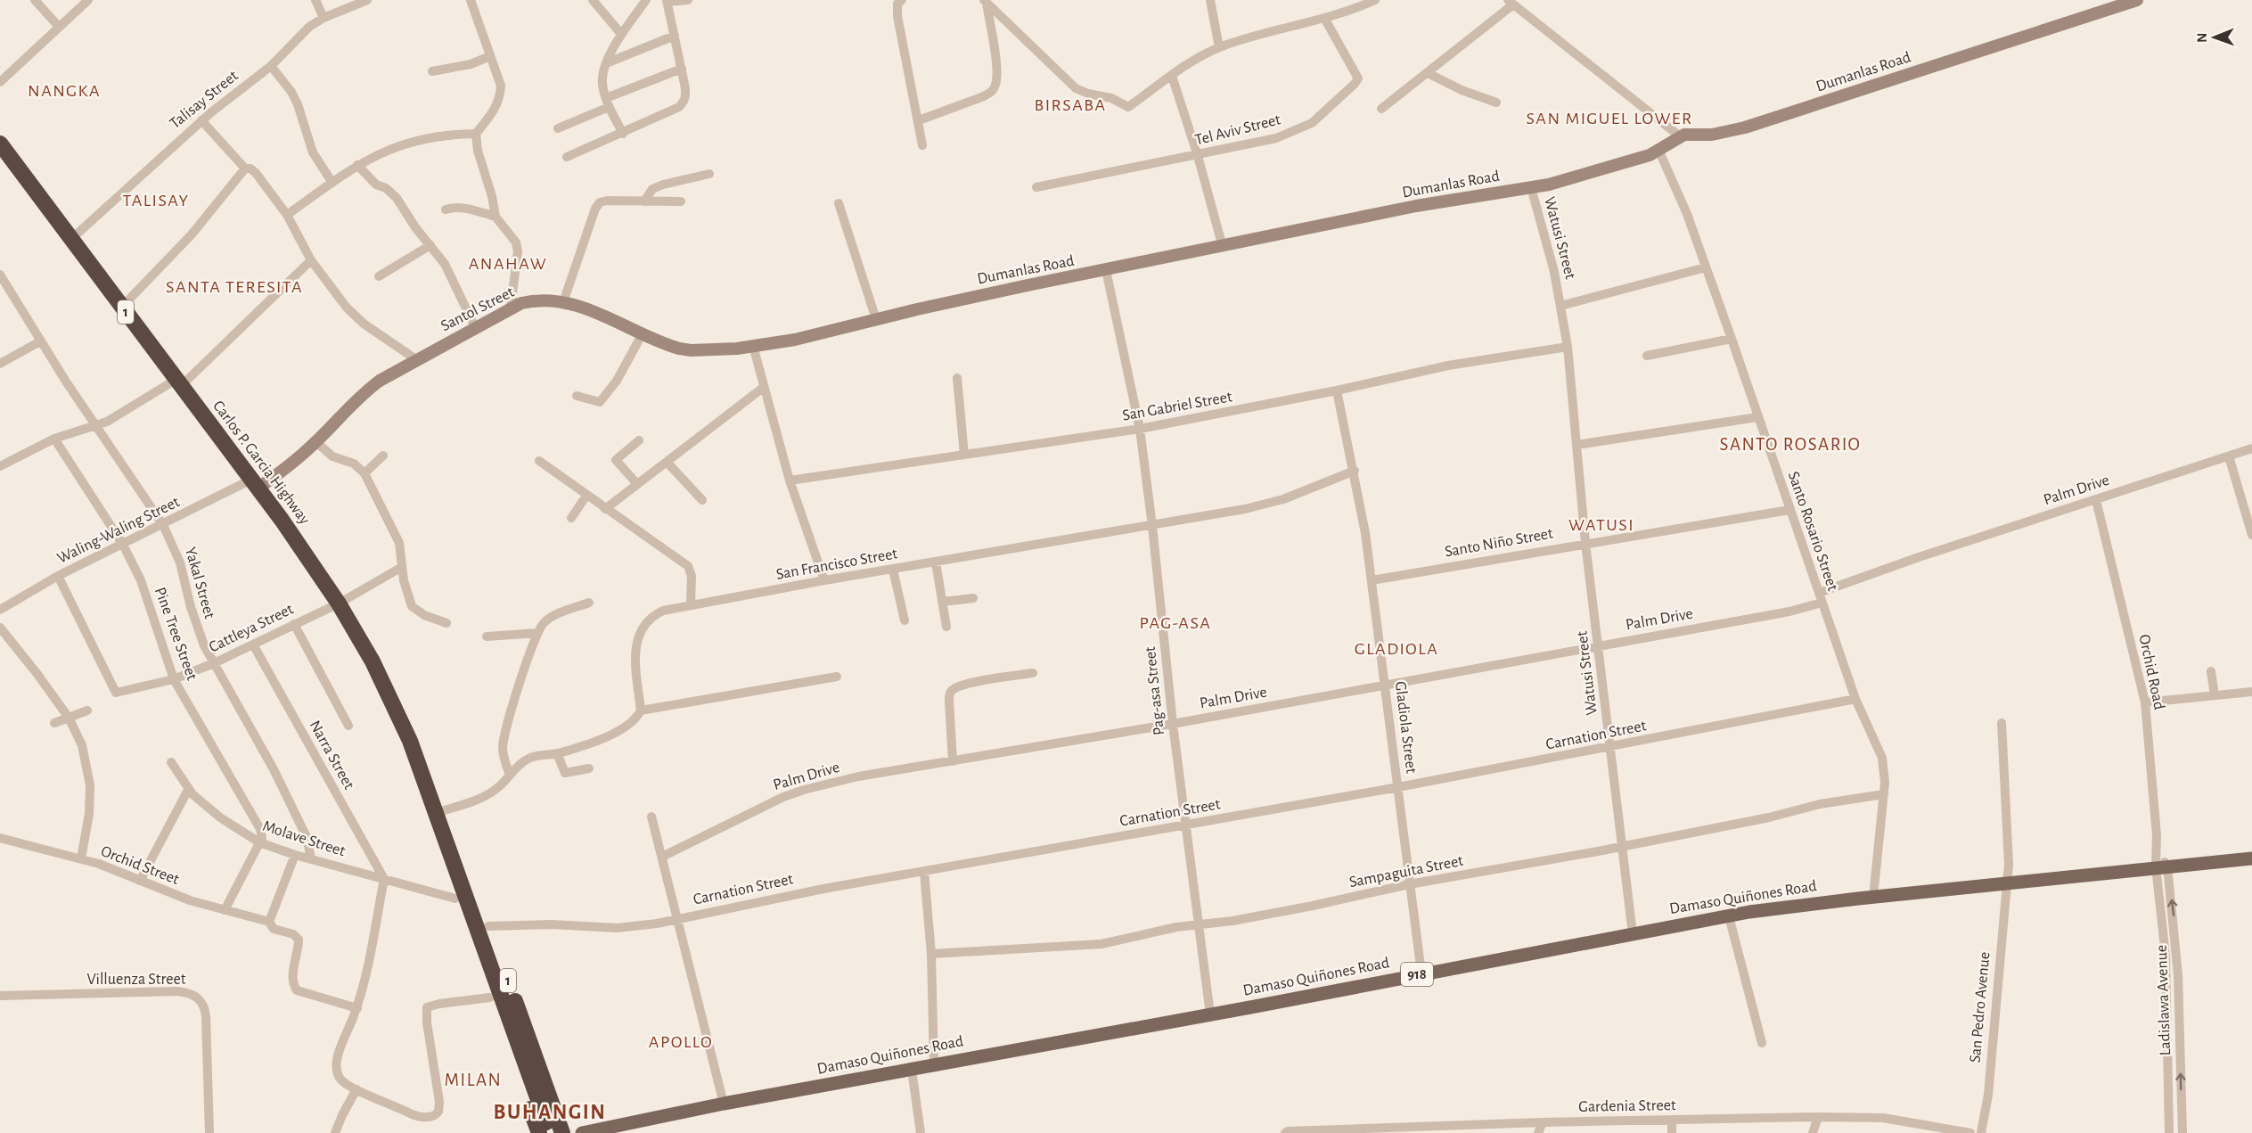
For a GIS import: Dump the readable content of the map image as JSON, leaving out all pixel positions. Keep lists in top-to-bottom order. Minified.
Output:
{"streets":{"highway":["1","Carlos P. Garcia Highway"],"main road":["Dumanlas Road","Santol Street","Damaso Quiñones Road","918"],"street":["Talisay Street","Tel Aviv Street","Watusi Street","San Gabriel Street","Palm Drive","Waling-Waling Street","Santo Rosario Street","Santo Niño Street","San Francisco Street","Yakal Street","Cattleya Street","Pine Tree Street","Orchid Road","Pag-asa Street","Gladiola Street","Carnation Street","Narra Street","Molave Street","Orchid Street","Sampaguita Street","Villuenza Street","Ladislawa Avenue","San Pedro Avenue","Gardenia Street"]},"crossings":[["Dumanlas Road","Watusi Street"],["Dumanlas Road","Santol Street"],["Dumanlas Road","Santo Rosario Street"],["Dumanlas Road","Pag-asa Street"],["Talisay Street","Carlos P. Garcia Highway"],["Watusi Street","San Gabriel Street"],["Watusi Street","Palm Drive"],["Watusi Street","Santo Niño Street"],["Watusi Street","Carnation Street"],["Watusi Street","Sampaguita Street"],["Watusi Street","Damaso Quiñones Road"],["Santol Street","Carlos P. Garcia Highway"],["Santol Street","Waling-Waling Street"],["San Gabriel Street","Pag-asa Street"],["San Gabriel Street","Gladiola Street"],["Carlos P. Garcia Highway","Waling-Waling Street"],["Carlos P. Garcia Highway","Cattleya Street"],["Carlos P. Garcia Highway","Carnation Street"],["Carlos P. Garcia Highway","Molave Street"],["Palm Drive","Santo Rosario Street"],["Palm Drive","Orchid Road"],["Palm Drive","Pag-asa Street"],["Palm Drive","Gladiola Street"],["Waling-Waling Street","Yakal Street"],["Waling-Waling Street","Cattleya Street"],["Waling-Waling Street","Pine Tree Street"],["Santo Rosario Street","Santo Niño Street"],["Santo Rosario Street","Carnation Street"],["Santo Rosario Street","Sampaguita Street"],["Santo Rosario Street","Damaso Quiñones Road"],["Santo Niño Street","Gladiola Street"],["San Francisco Street","Pag-asa Street"],["San Francisco Street","Gladiola Street"],["Yakal Street","Cattleya Street"],["Yakal Street","Molave Street"],["Cattleya Street","Pine Tree Street"],["Cattleya Street","Narra Street"],["Pine Tree Street","Molave Street"],["Orchid Road","Damaso Quiñones Road"],["Orchid Road","Ladislawa Avenue"],["Pag-asa Street","Carnation Street"],["Pag-asa Street","Sampaguita Street"],["Pag-asa Street","Damaso Quiñones Road"],["Gladiola Street","Carnation Street"],["Gladiola Street","Sampaguita Street"],["Gladiola Street","Damaso Quiñones Road"],["Narra Street","Molave Street"],["Damaso Quiñones Road","Ladislawa Avenue"],["Damaso Quiñones Road","San Pedro Avenue"]],"districts":["NANGKA","BIRSABA","SAN MIGUEL LOWER","TALISAY","ANAHAW","SANTA TERESITA","SANTO ROSARIO","WATUSI","PAG-ASA","GLADIOLA","APOLLO","MILAN","BUHANGIN"],"north":"left"}
